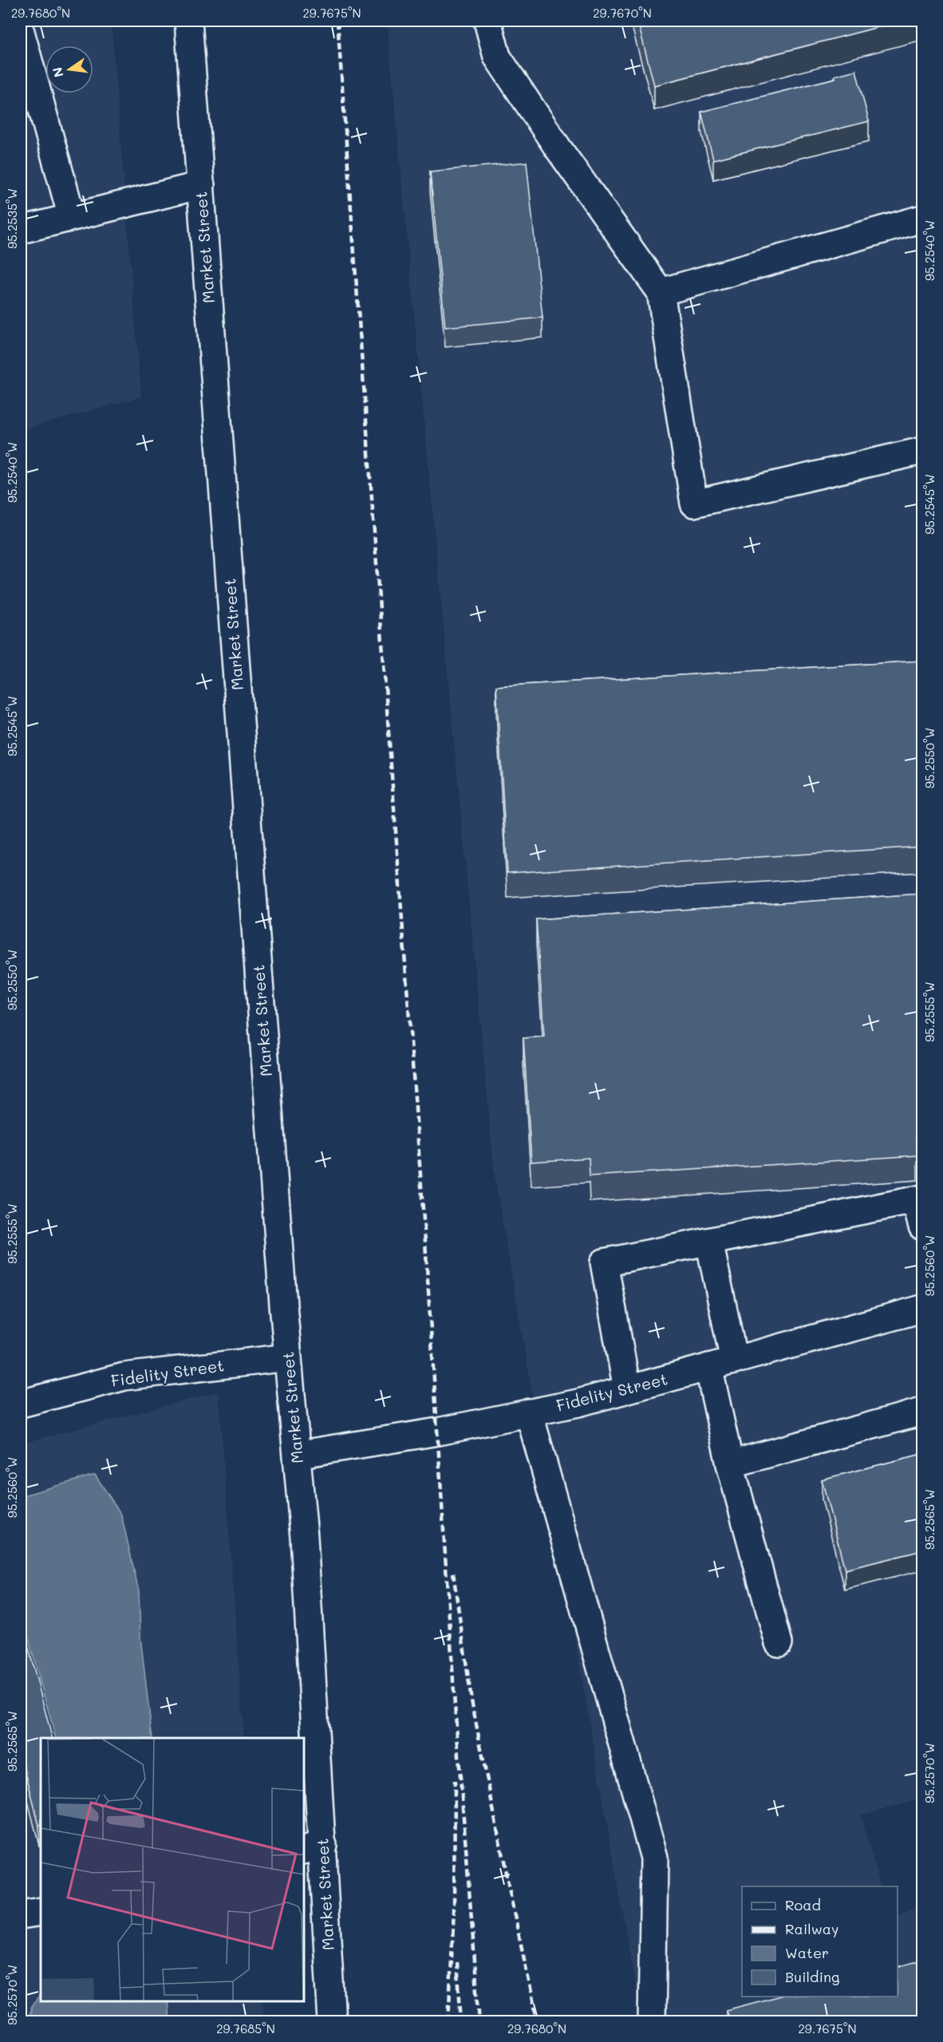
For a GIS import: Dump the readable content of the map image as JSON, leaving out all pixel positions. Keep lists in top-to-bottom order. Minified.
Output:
{"streets":{"main road":["Market Street","Fidelity Street"]},"crossings":[["Market Street","Fidelity Street"]],"legend":["Road","Railway","Water","Building"],"north":"left","coordinates":["29.7680°N","29.7675°N","29.7670°N","95.2535°W","95.2540°W","95.2545°W","95.2550°W","95.2555°W","95.2560°W","95.2565°W","95.2570°W","29.7685°N"]}
